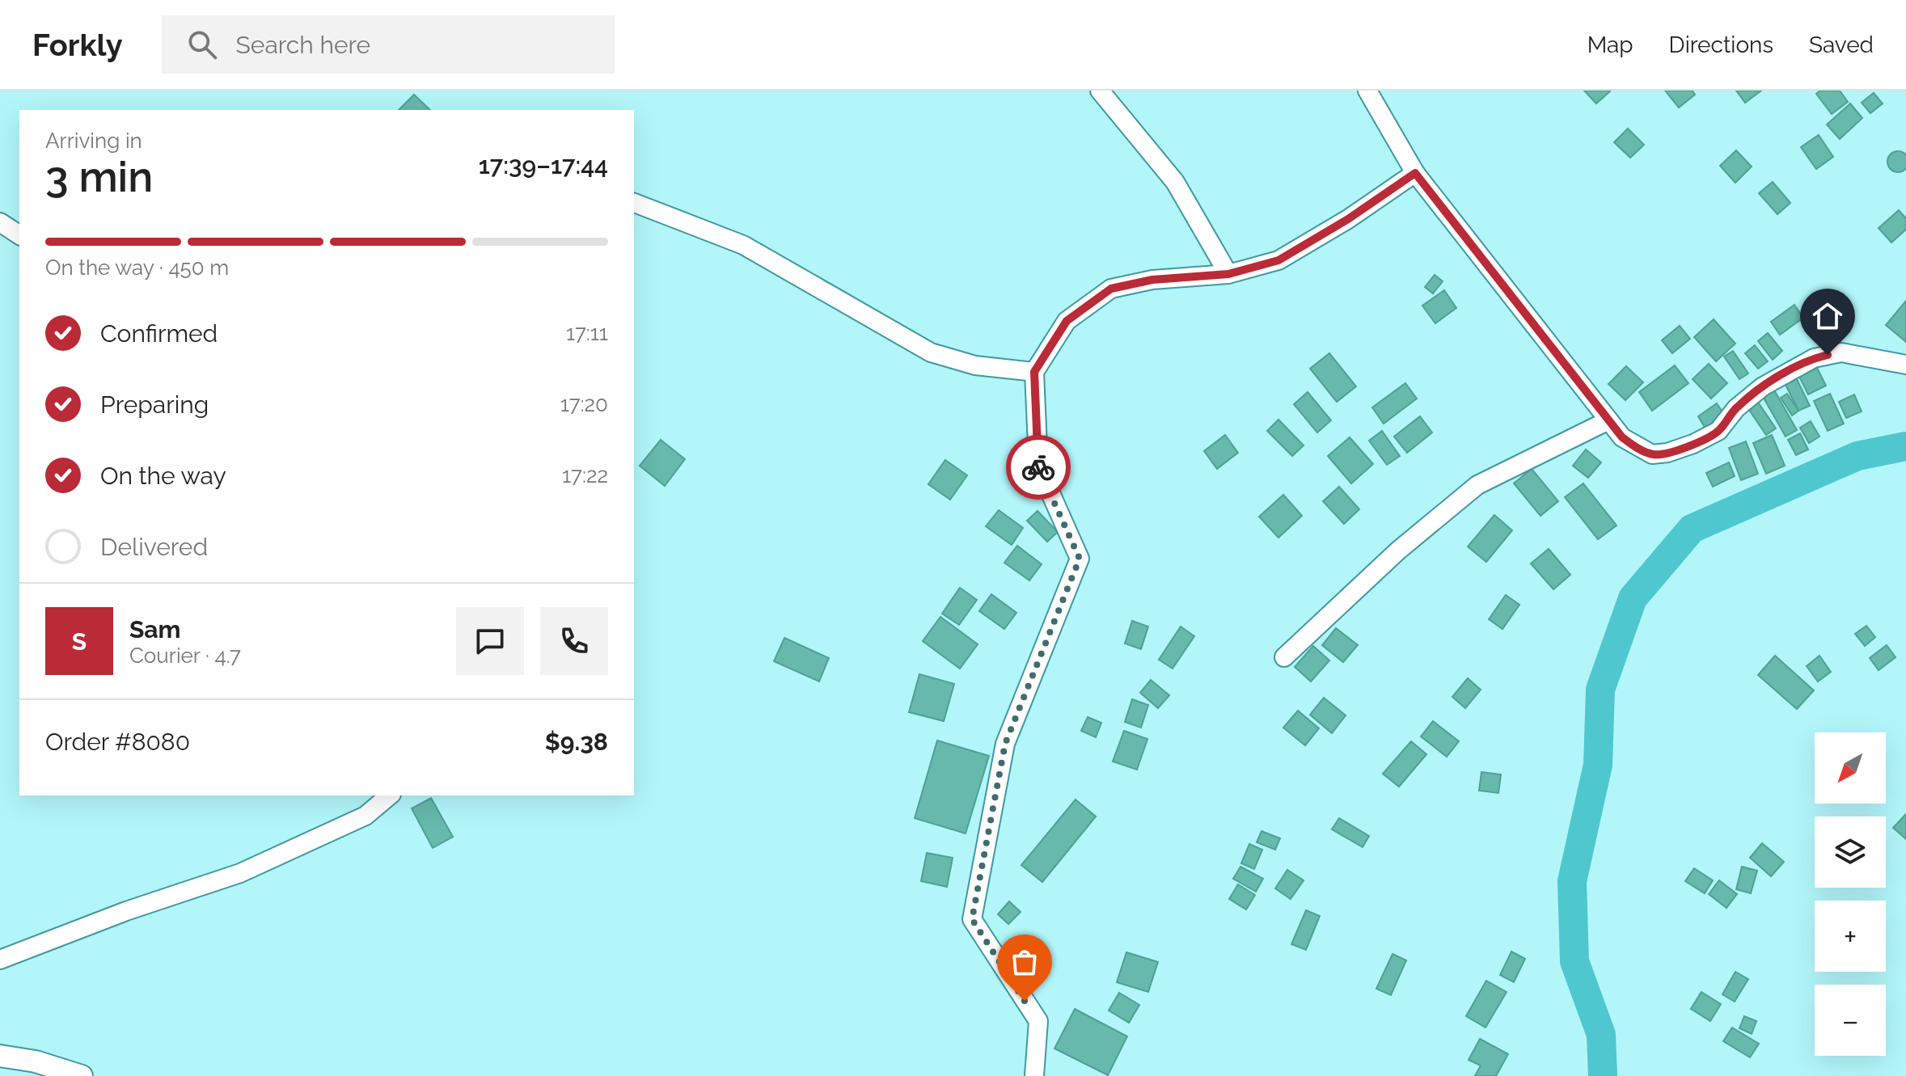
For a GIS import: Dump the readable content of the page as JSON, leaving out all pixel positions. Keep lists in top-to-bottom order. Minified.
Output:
{"north":"bottom left","page":{"header":"Forkly","search":"Search here","nav":["Map","Directions","Saved"],"heading":["3 min","Arriving in","17:39–17:44"],"panel":["Sam","Courier · 4.7","Order #8080","$9.38"],"bar":"On the way · 450 m","list":[["Confirmed","17:11"],["Preparing","17:20"],["On the way","17:22"],"Delivered"],"round":"S","map_buttons":["+","−"]}}
